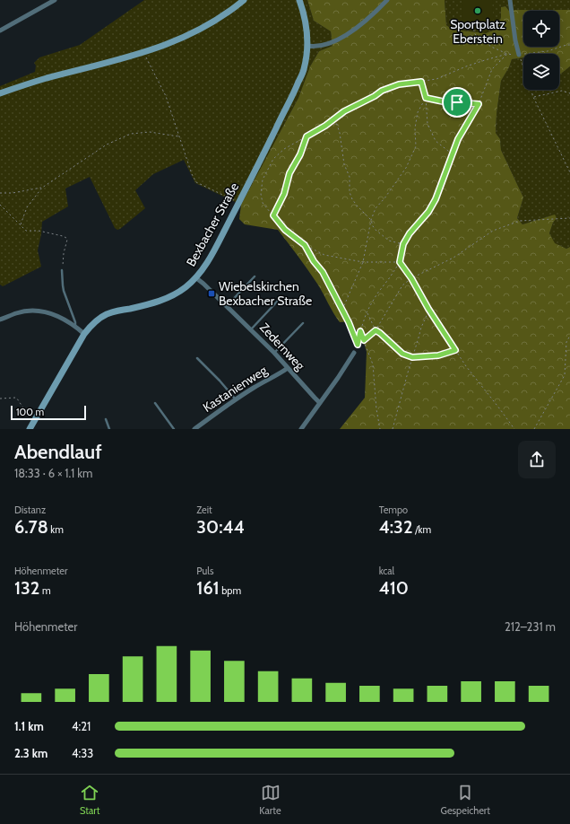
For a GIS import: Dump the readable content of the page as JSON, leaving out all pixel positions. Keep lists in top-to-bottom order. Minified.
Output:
{"streets":{"street":["Bexbacher Straße","Zedernweg","Kastanienweg"]},"crossings":[["Bexbacher Straße","Zedernweg"],["Zedernweg","Kastanienweg"]],"places":{"other":["Sportplatz Eberstein"],"transit":["Wiebelskirchen Bexbacher Straße"]},"scale_bar":"100 m","page":{"scale":"100 m","heading":["Abendlauf","18:33 · 6 × 1.1 km"],"stats":[["Distanz","6.78 km"],["Zeit","30:44"],["Tempo","4:32 /km"],["Höhenmeter","132 m"],["Puls","161 bpm"],["kcal","410"]],"chart":["Höhenmeter","212–231 m"],"list":[{"name":"1.1 km","note":"4:21"},{"name":"2.3 km","note":"4:33"}],"tabs":["Start","Karte","Gespeichert"]}}
